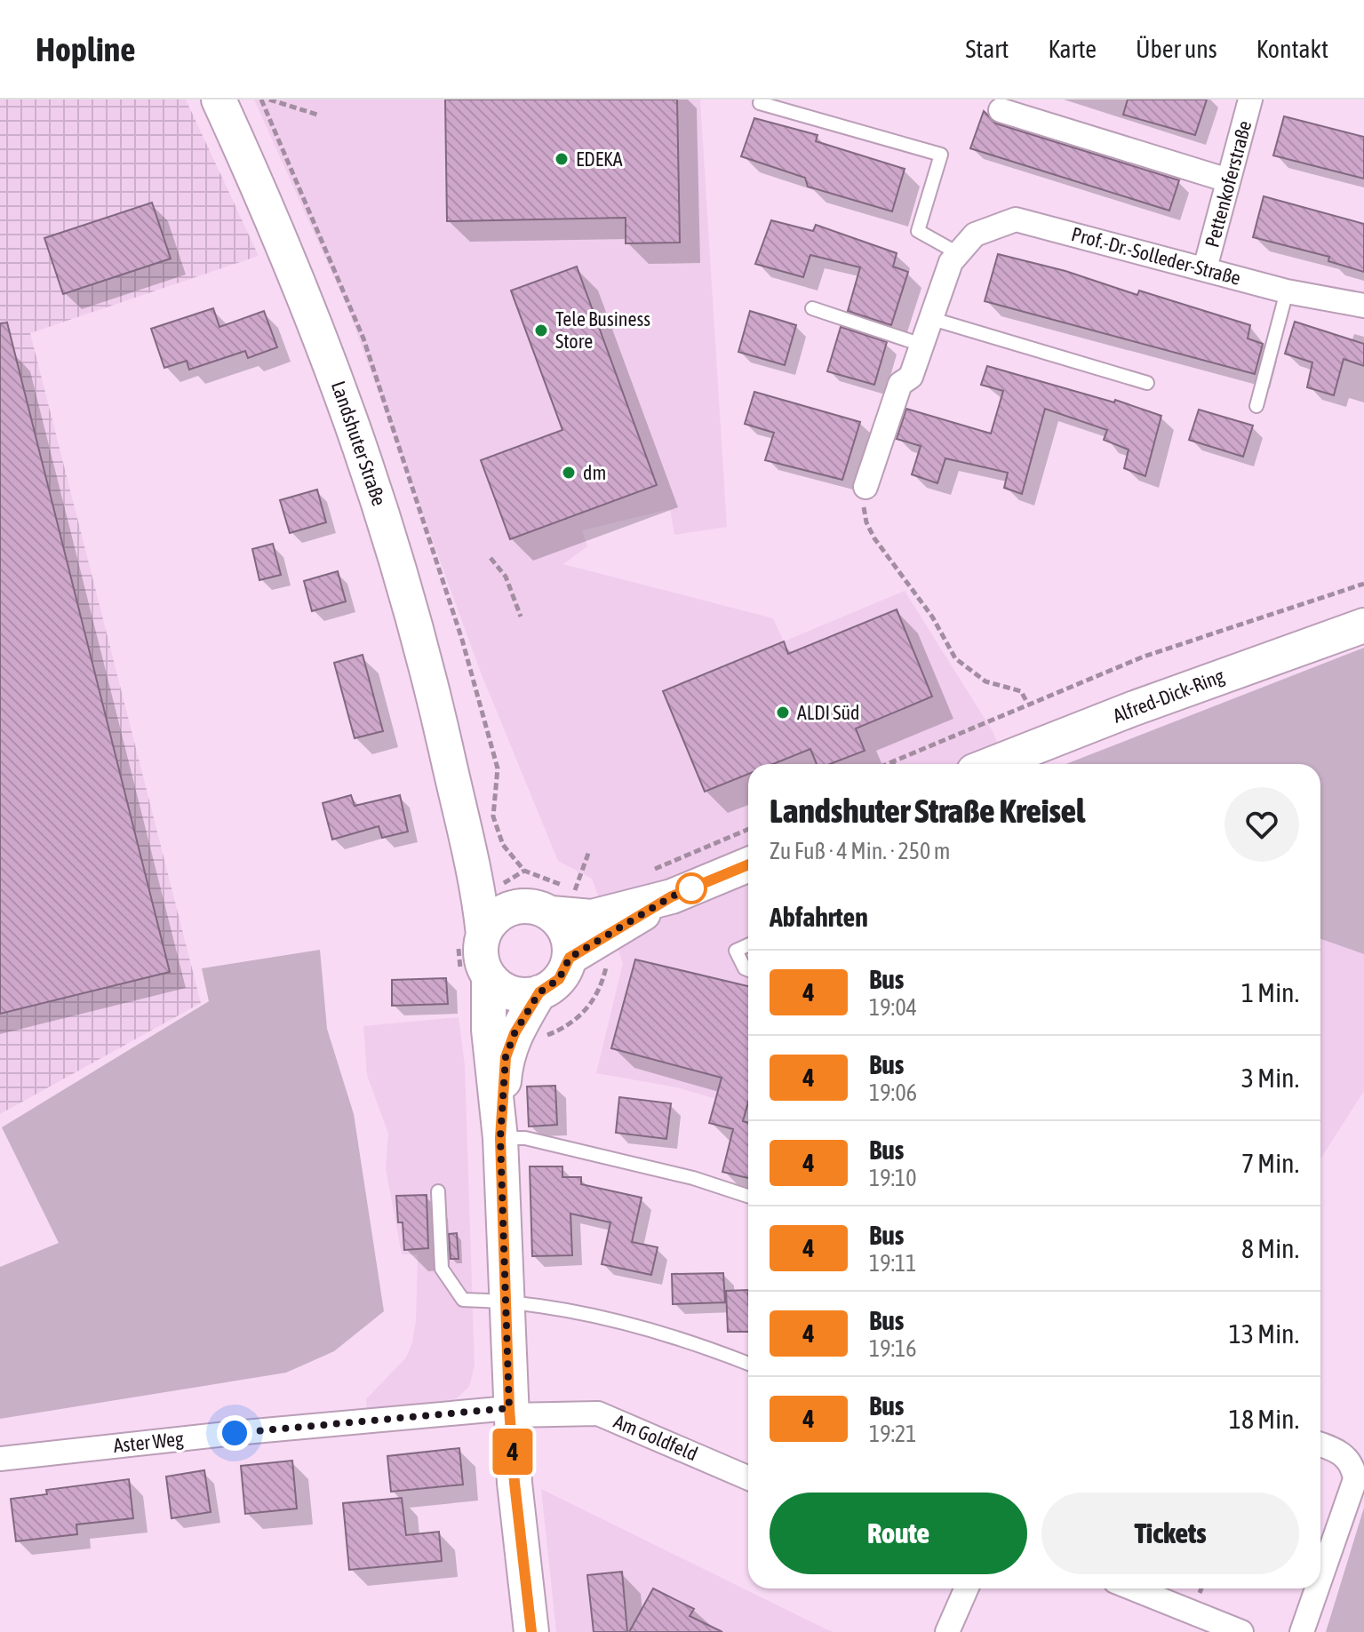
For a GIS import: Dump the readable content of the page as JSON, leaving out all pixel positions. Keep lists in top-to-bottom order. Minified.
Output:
{"streets":{"main road":["Landshuter Straße","Alfred-Dick-Ring"],"street":["Pettenkoferstraße","Prof.-Dr.-Solleder-Straße","Am Goldfeld","Aster Weg"]},"crossings":[["Pettenkoferstraße","Prof.-Dr.-Solleder-Straße"],["Am Goldfeld","Aster Weg"]],"places":["EDEKA","Tele Business Store","dm","ALDI Süd"],"lines":["bus line 4"],"page":{"header":"Hopline","nav":["Start","Karte","Über uns","Kontakt"],"on_map":"4","heading":[["Landshuter Straße Kreisel","Zu Fuß · 4 Min. · 250 m"],"Abfahrten"],"list":[{"mark":"4","name":"Bus","note":"19:04","value":"1 Min."},{"mark":"4","name":"Bus","note":"19:06","value":"3 Min."},{"mark":"4","name":"Bus","note":"19:10","value":"7 Min."},{"mark":"4","name":"Bus","note":"19:11","value":"8 Min."},{"mark":"4","name":"Bus","note":"19:16","value":"13 Min."},{"mark":"4","name":"Bus","note":"19:21","value":"18 Min."}],"buttons":["Route","Tickets"]}}
